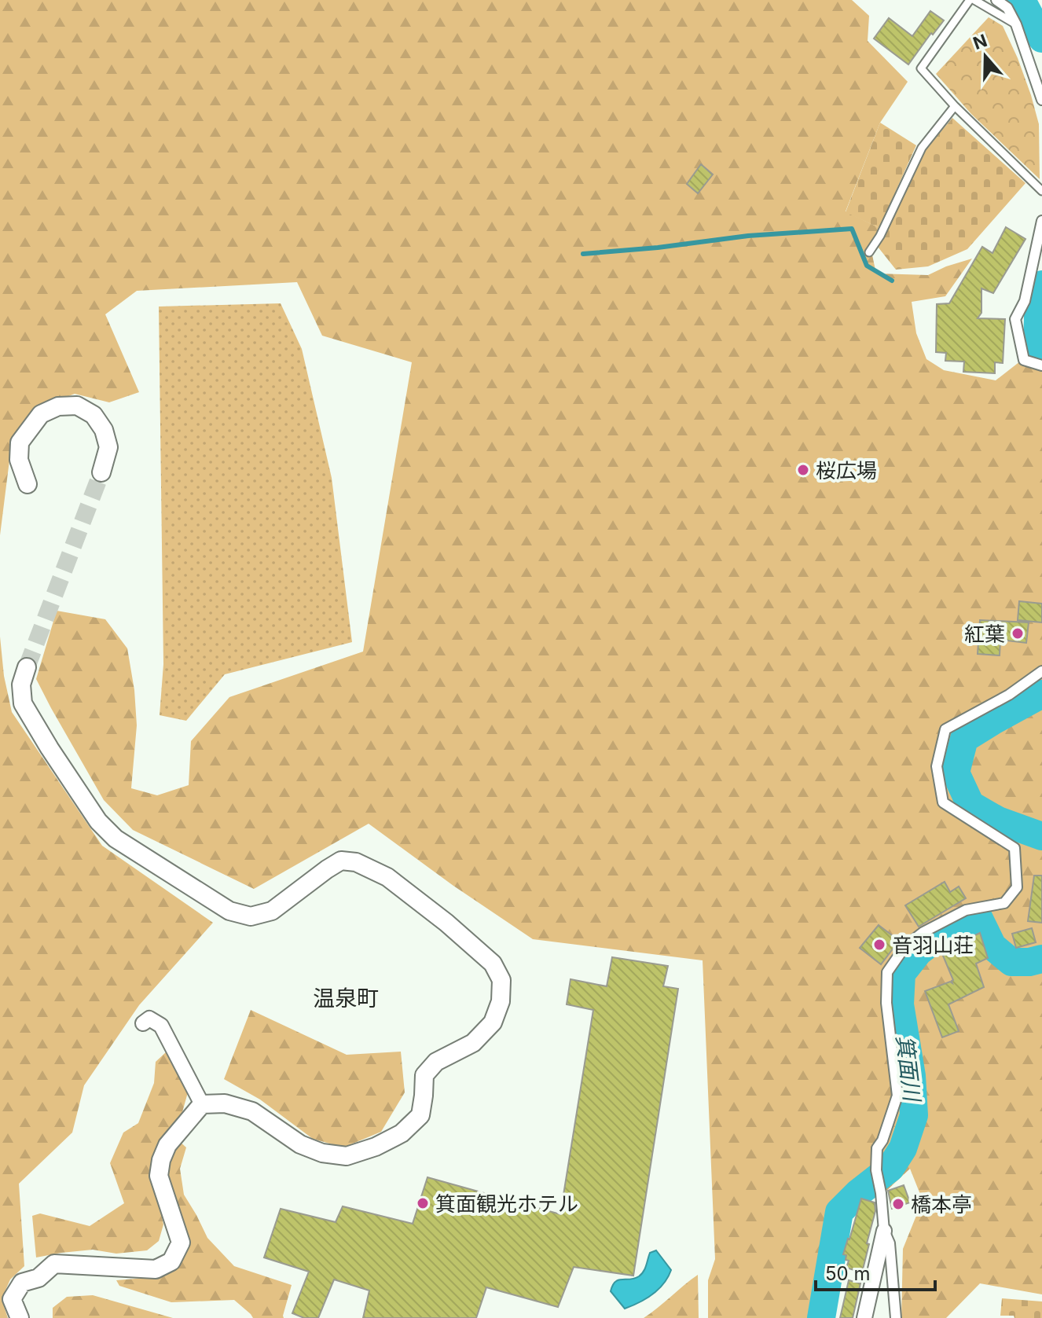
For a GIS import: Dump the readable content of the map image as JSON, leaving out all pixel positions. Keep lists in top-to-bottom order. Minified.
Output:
{"districts":["温泉町"],"water":["箕面川"],"places":["桜広場","紅葉","音羽山荘","箕面観光ホテル","橋本亭"],"scale_bar":"50 m","north":"top"}
